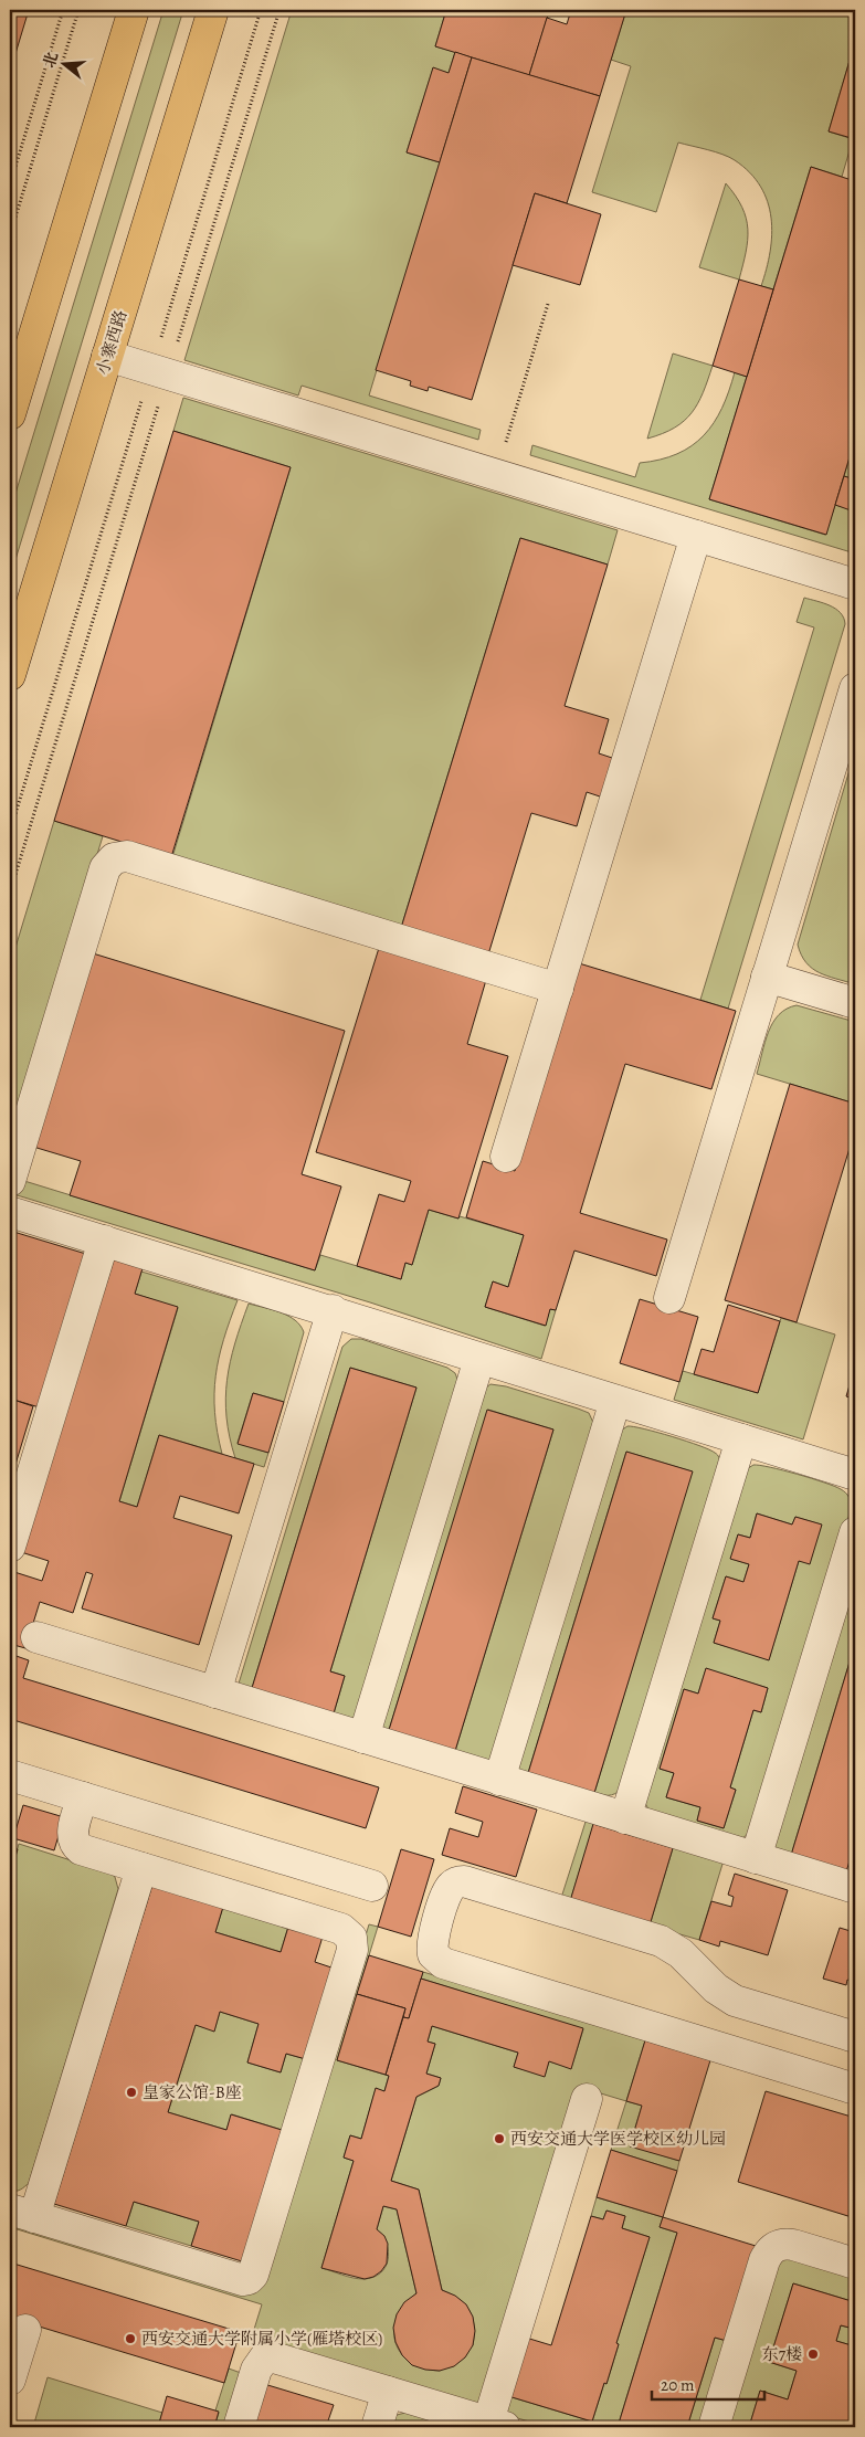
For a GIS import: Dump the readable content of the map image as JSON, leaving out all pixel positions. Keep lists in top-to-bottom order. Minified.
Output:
{"streets":{"main road":["小寨西路"]},"places":["皇家公馆-B座","西安交通大学医学校区幼儿园","西安交通大学附属小学(雁塔校区)","东7楼"],"scale_bar":"20 m","north":"left"}
